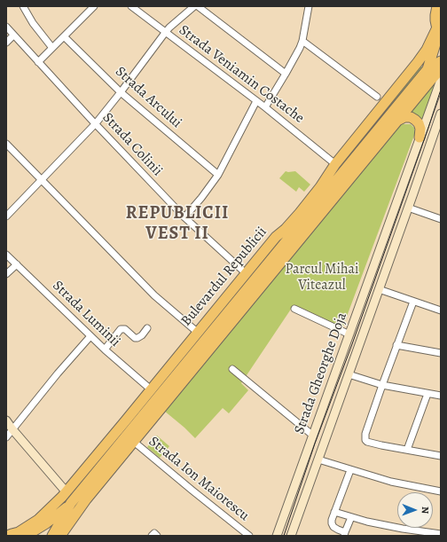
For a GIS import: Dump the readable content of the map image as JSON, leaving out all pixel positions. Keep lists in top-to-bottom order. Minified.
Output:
{"streets":{"main road":["Bulevardul Republicii","Strada Gheorghe Doja"],"street":["Strada Veniamin Costache","Strada Arcului","Strada Colinii","Strada Luminii","Strada Ion Maiorescu"]},"crossings":[["Strada Veniamin Costache","Bulevardul Republicii"],["Strada Colinii","Bulevardul Republicii"],["Bulevardul Republicii","Strada Luminii"]],"districts":["REPUBLICII VEST II"],"parks":["Parcul Mihai Viteazul"],"north":"right"}
